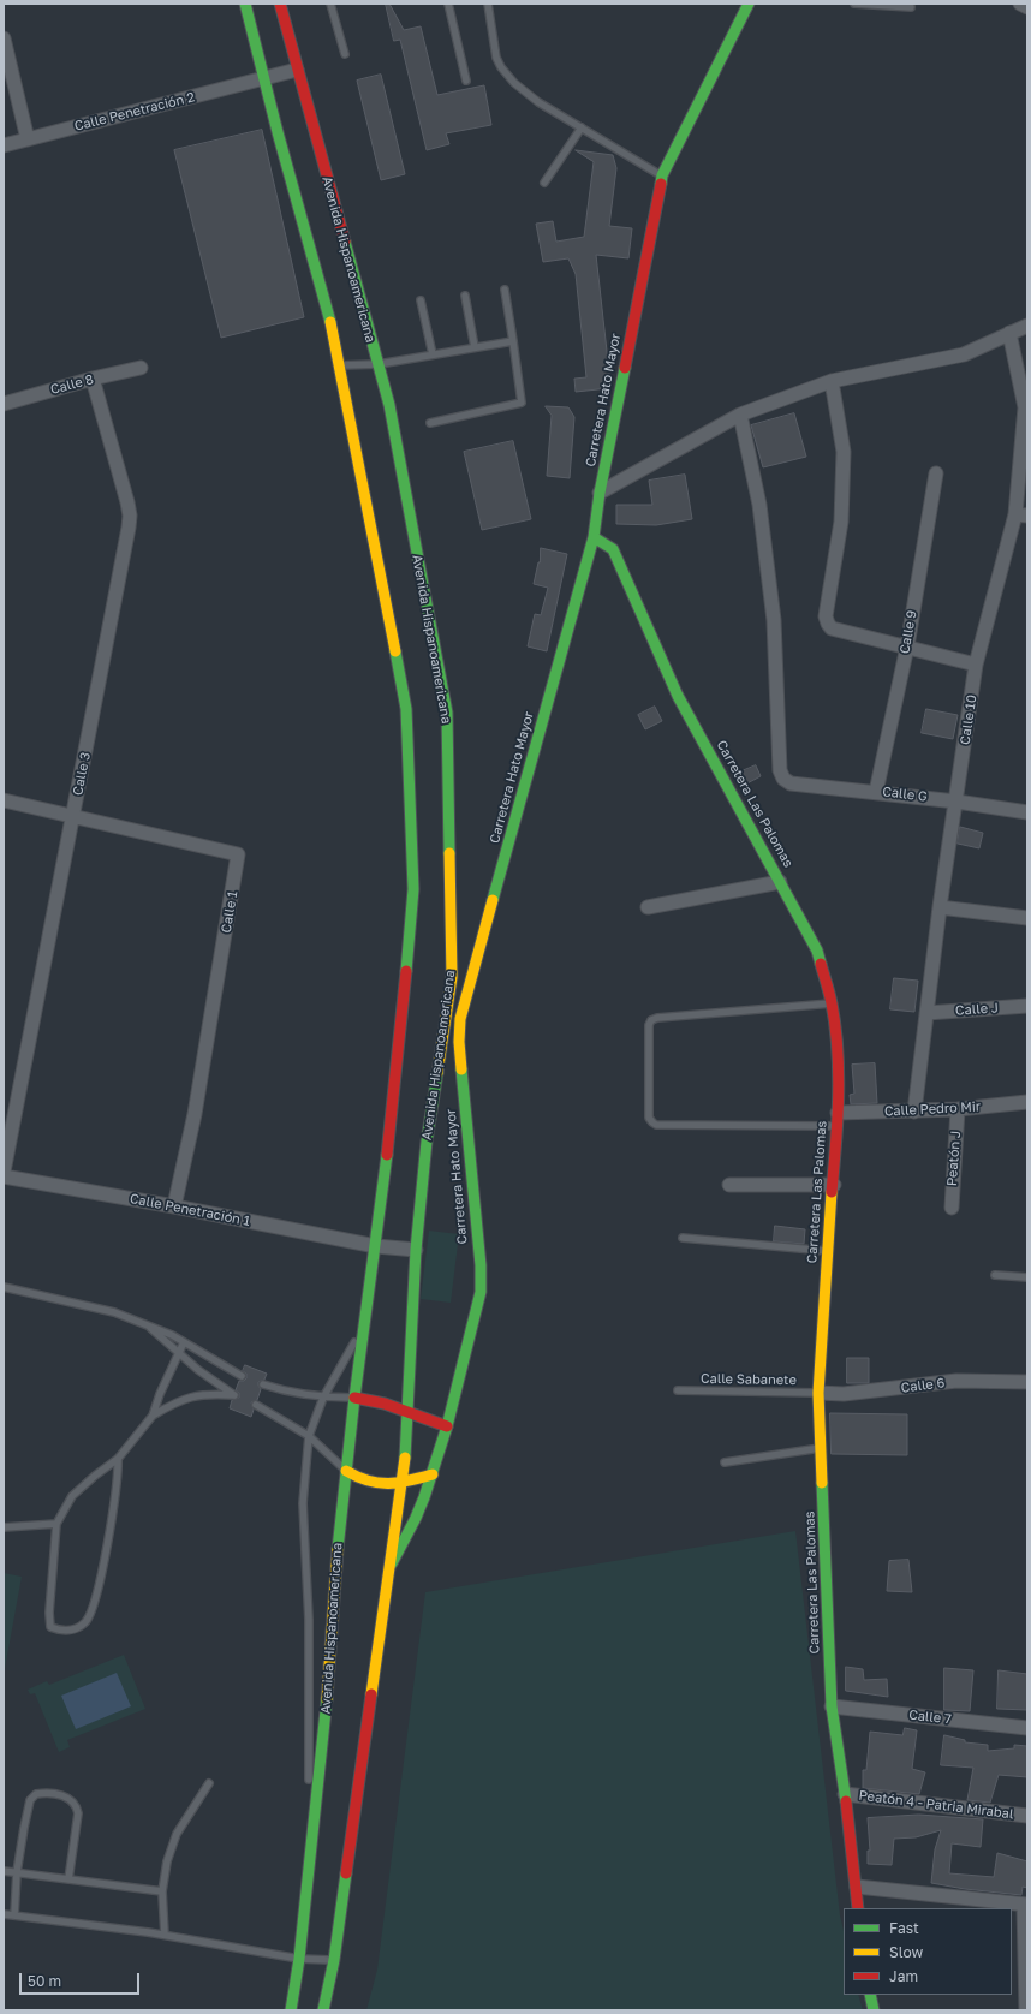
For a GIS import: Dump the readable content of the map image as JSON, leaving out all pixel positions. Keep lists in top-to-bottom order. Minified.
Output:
{"streets":{"main road":["Avenida Hispanoamericana","Carretera Hato Mayor","Carretera Las Palomas"],"street":["Calle Penetración 2","Calle 8","Calle 9","Calle 10","Calle 3","Calle G","Calle 1","Calle J","Calle Pedro Mir","Peatón J","Calle Penetración 1","Calle 6","Calle 7","Peatón 4 - Patria Mirabal"],"lane":["Calle Sabanete"]},"crossings":[["Calle Penetración 2","Avenida Hispanoamericana"],["Avenida Hispanoamericana","Carretera Hato Mayor"],["Avenida Hispanoamericana","Calle Penetración 1"],["Calle 8","Calle 3"],["Carretera Hato Mayor","Carretera Las Palomas"],["Calle 9","Calle G"],["Calle 10","Calle G"],["Calle 10","Calle J"],["Calle 10","Calle Pedro Mir"],["Calle 3","Calle 1"],["Carretera Las Palomas","Calle Pedro Mir"],["Carretera Las Palomas","Calle Sabanete"],["Carretera Las Palomas","Calle 6"],["Carretera Las Palomas","Calle 7"],["Carretera Las Palomas","Peatón 4 - Patria Mirabal"],["Calle 1","Calle Penetración 1"],["Calle Pedro Mir","Peatón J"],["Calle Sabanete","Calle 6"]],"legend":["Fast","Slow","Jam"],"scale_bar":"50 m"}
